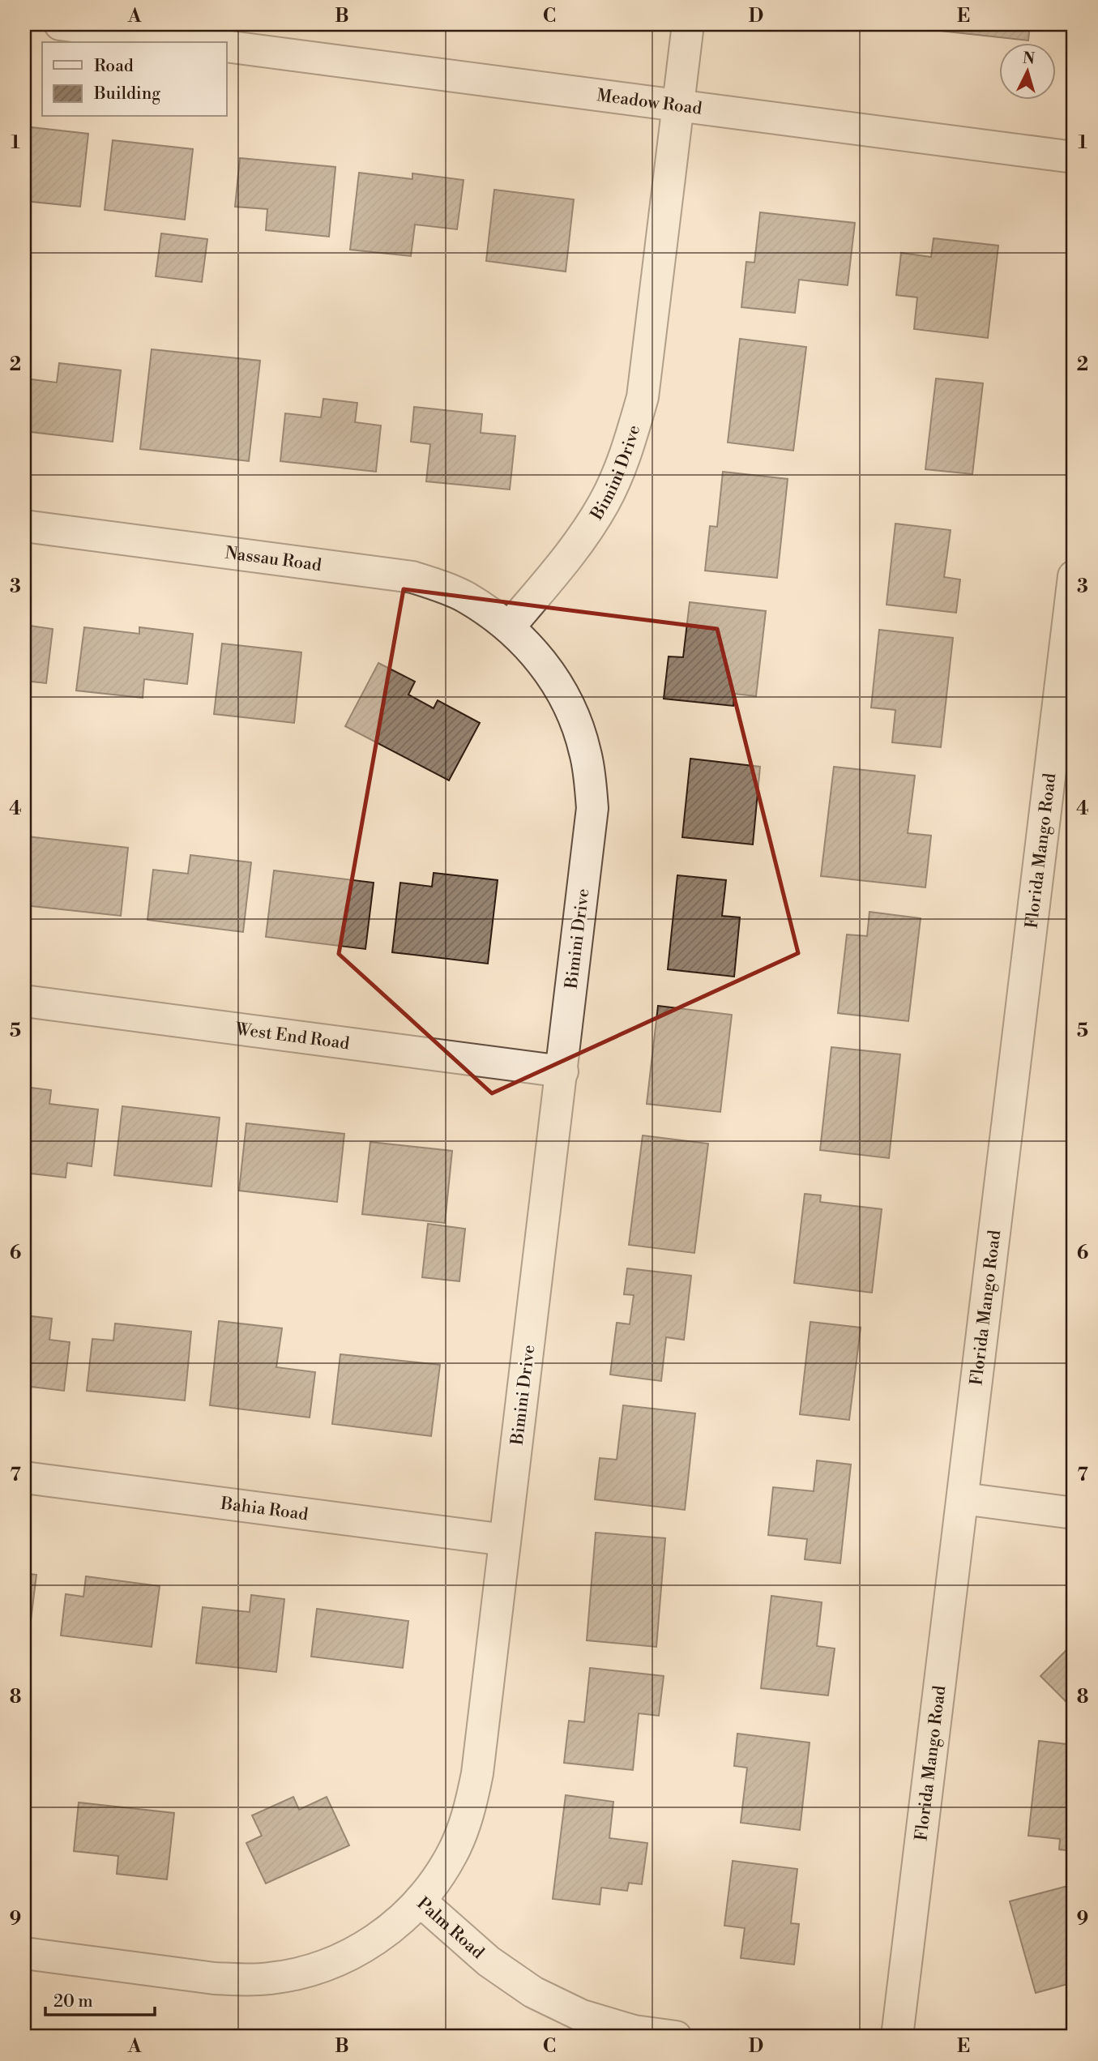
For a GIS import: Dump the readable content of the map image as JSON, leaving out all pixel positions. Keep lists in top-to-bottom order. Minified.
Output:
{"streets":{"street":["Meadow Road","Bimini Drive","Nassau Road","Florida Mango Road","West End Road","Bahia Road","Palm Road"]},"crossings":[["Meadow Road","Bimini Drive"],["Bimini Drive","Nassau Road"],["Bimini Drive","West End Road"],["Bimini Drive","Bahia Road"],["Bimini Drive","Palm Road"]],"legend":["Road","Building"],"scale_bar":"20 m","north":"top","grid":{"columns":["A","B","C","D","E"],"rows":["1","2","3","4","5","6","7","8","9"]}}
